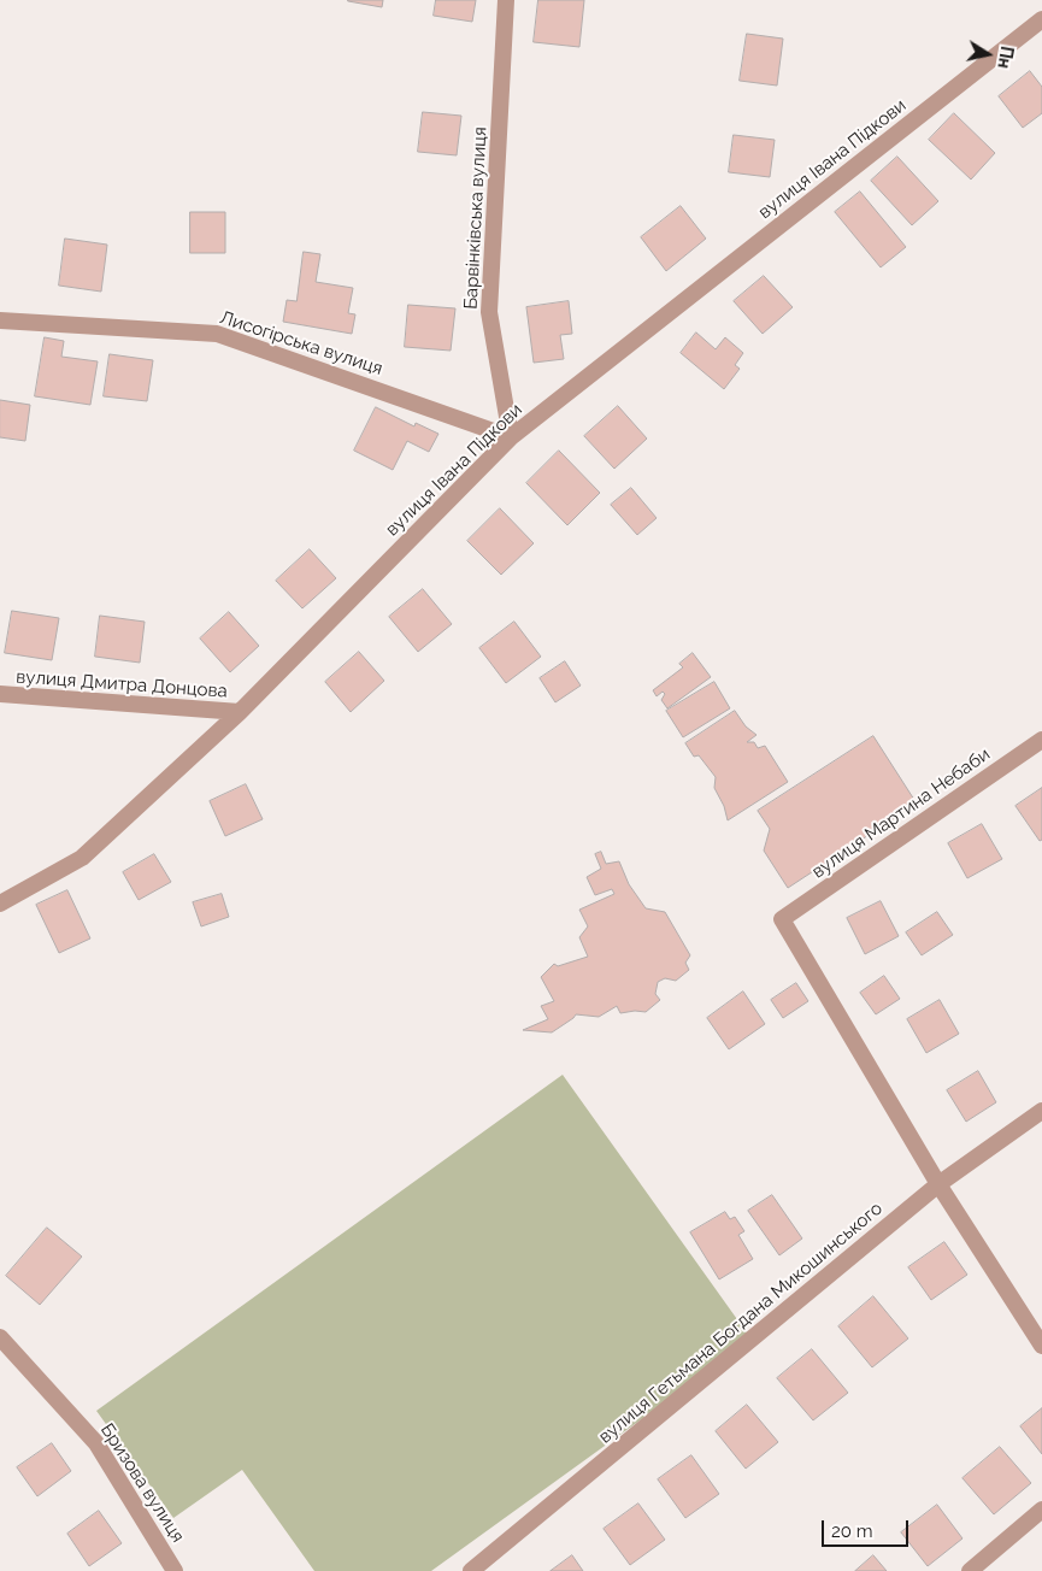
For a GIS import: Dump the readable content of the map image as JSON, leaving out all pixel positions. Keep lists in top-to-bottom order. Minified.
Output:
{"streets":{"street":["вулиця Івана Підкови","Барвінківська вулиця","Лисогірська вулиця","вулиця Дмитра Донцова","вулиця Мартина Небаби","вулиця Гетьмана Богдана Микошинського","Бризова вулиця"]},"crossings":[["вулиця Івана Підкови","Барвінківська вулиця"],["вулиця Івана Підкови","Лисогірська вулиця"],["вулиця Івана Підкови","вулиця Дмитра Донцова"],["Барвінківська вулиця","Лисогірська вулиця"],["вулиця Мартина Небаби","вулиця Гетьмана Богдана Микошинського"]],"scale_bar":"20 m","north":"right"}
